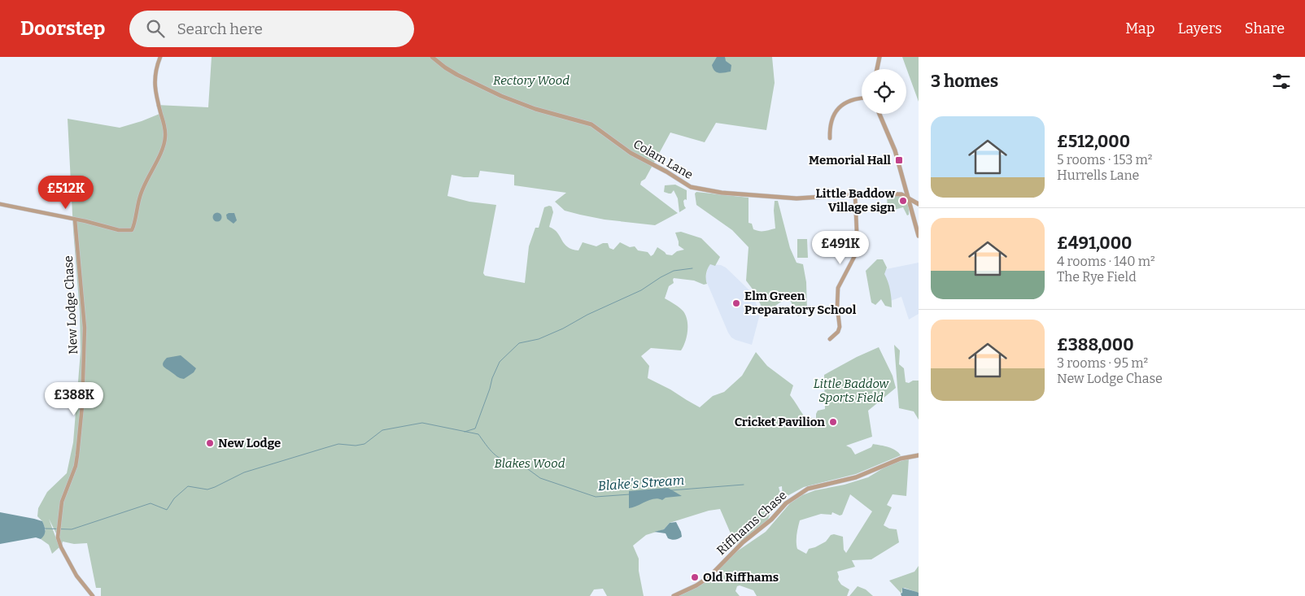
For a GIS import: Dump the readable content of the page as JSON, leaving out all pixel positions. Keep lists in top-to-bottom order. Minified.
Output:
{"streets":{"street":["Colam Lane","New Lodge Chase","Riffhams Chase"]},"water":["Blake's Stream"],"parks":["Rectory Wood","Little Baddow Sports Field","Blakes Wood"],"places":{"transit":["Memorial Hall"],"other":["Little Baddow Village sign","Elm Green Preparatory School","Cricket Pavilion","New Lodge","Old Riffhams"]},"page":{"header":"Doorstep","search":"Search here","nav":["Map","Layers","Share"],"heading":"3 homes","list":[{"name":"£512,000","note":"5 rooms · 153 m² · Hurrells Lane"},{"name":"£491,000","note":"4 rooms · 140 m² · The Rye Field"},{"name":"£388,000","note":"3 rooms · 95 m² · New Lodge Chase"}],"price":["£512K","£491K","£388K"]}}
